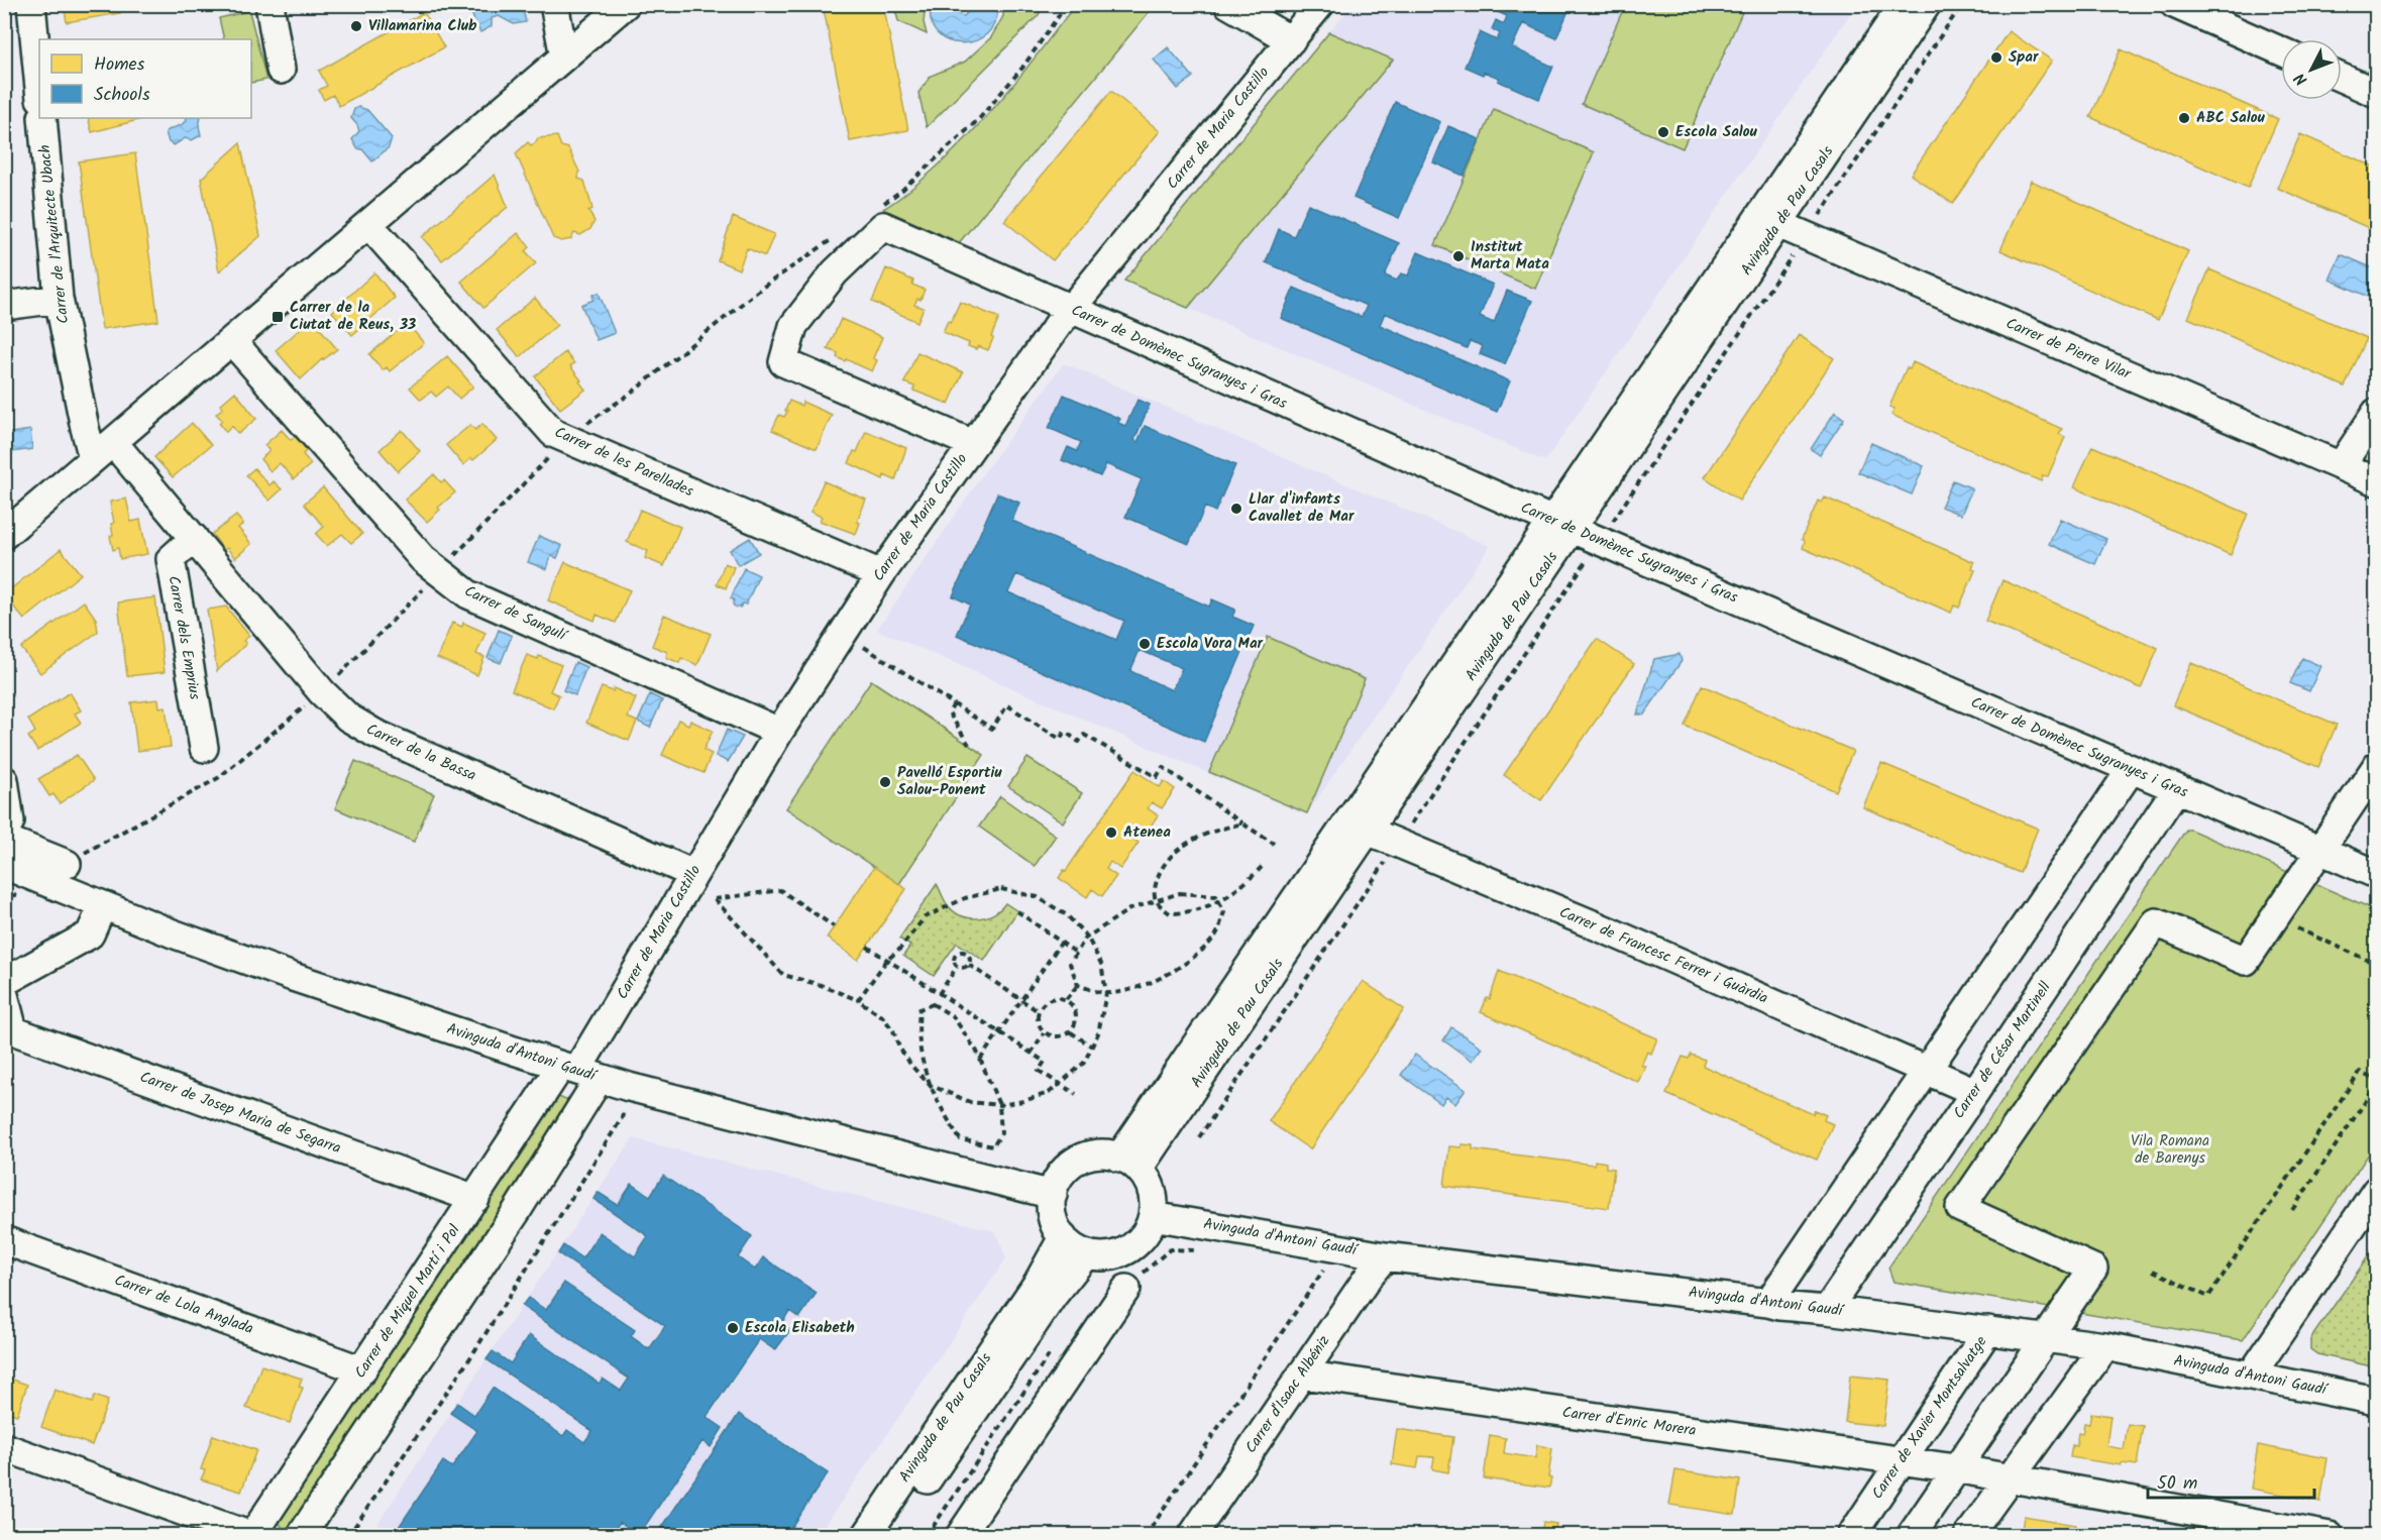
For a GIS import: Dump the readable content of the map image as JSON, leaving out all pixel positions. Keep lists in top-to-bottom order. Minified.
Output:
{"streets":{"street":["Carrer de Maria Castillo","Avinguda de Pau Casals","Carrer de l'Arquitecte Ubach","Carrer de Pierre Vilar","Carrer de Domènec Sugranyes i Gras","Carrer de les Parellades","Carrer de Sangulí","Carrer dels Emprius","Carrer de la Bassa","Carrer de Francesc Ferrer i Guàrdia","Carrer de César Martinell","Avinguda d'Antoni Gaudí","Carrer de Josep Maria de Segarra","Carrer de Miquel Martí i Pol","Carrer de Lola Anglada","Carrer d'Isaac Albéniz","Carrer de Xavier Montsalvatge","Carrer d'Enric Morera"]},"crossings":[["Carrer de Maria Castillo","Carrer de Domènec Sugranyes i Gras"],["Carrer de Maria Castillo","Carrer de les Parellades"],["Carrer de Maria Castillo","Carrer de Sangulí"],["Carrer de Maria Castillo","Carrer de la Bassa"],["Carrer de Maria Castillo","Avinguda d'Antoni Gaudí"],["Carrer de Maria Castillo","Carrer de Miquel Martí i Pol"],["Avinguda de Pau Casals","Carrer de Pierre Vilar"],["Avinguda de Pau Casals","Carrer de Domènec Sugranyes i Gras"],["Avinguda de Pau Casals","Carrer de Francesc Ferrer i Guàrdia"],["Avinguda de Pau Casals","Avinguda d'Antoni Gaudí"],["Carrer de l'Arquitecte Ubach","Carrer de la Bassa"],["Carrer de Domènec Sugranyes i Gras","Carrer de César Martinell"],["Carrer dels Emprius","Carrer de la Bassa"],["Carrer de Francesc Ferrer i Guàrdia","Carrer de César Martinell"],["Carrer de César Martinell","Avinguda d'Antoni Gaudí"],["Avinguda d'Antoni Gaudí","Carrer de Miquel Martí i Pol"],["Avinguda d'Antoni Gaudí","Carrer d'Isaac Albéniz"],["Avinguda d'Antoni Gaudí","Carrer de Xavier Montsalvatge"],["Carrer de Josep Maria de Segarra","Carrer de Miquel Martí i Pol"],["Carrer de Miquel Martí i Pol","Carrer de Lola Anglada"],["Carrer d'Isaac Albéniz","Carrer d'Enric Morera"],["Carrer de Xavier Montsalvatge","Carrer d'Enric Morera"]],"parks":["Vila Romana de Barenys"],"places":{"other":["Villamarina Club","Spar","ABC Salou","Escola Salou","Institut Marta Mata","Llar d'infants Cavallet de Mar","Escola Vora Mar","Pavelló Esportiu Salou-Ponent","Atenea","Escola Elisabeth"],"transit":["Carrer de la Ciutat de Reus, 33"]},"legend":["Homes","Schools"],"scale_bar":"50 m","north":"bottom left"}
